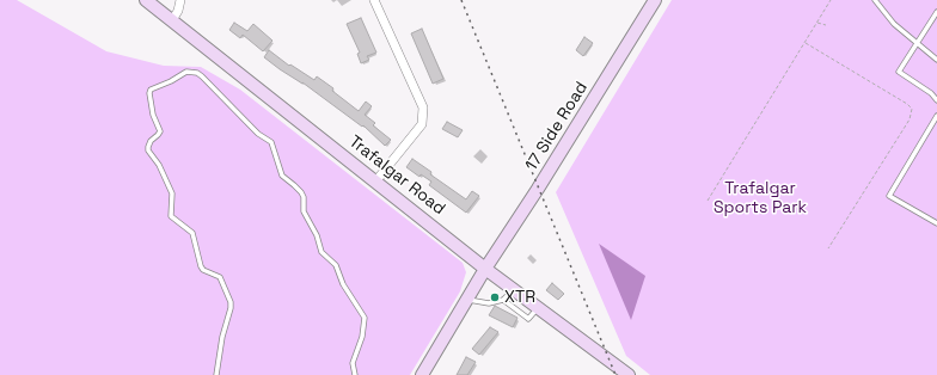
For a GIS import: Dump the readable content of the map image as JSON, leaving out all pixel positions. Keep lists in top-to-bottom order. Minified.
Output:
{"streets":{"main road":["17 Side Road","Trafalgar Road"]},"crossings":[["17 Side Road","Trafalgar Road"]],"parks":["Trafalgar Sports Park"],"places":["XTR"]}
